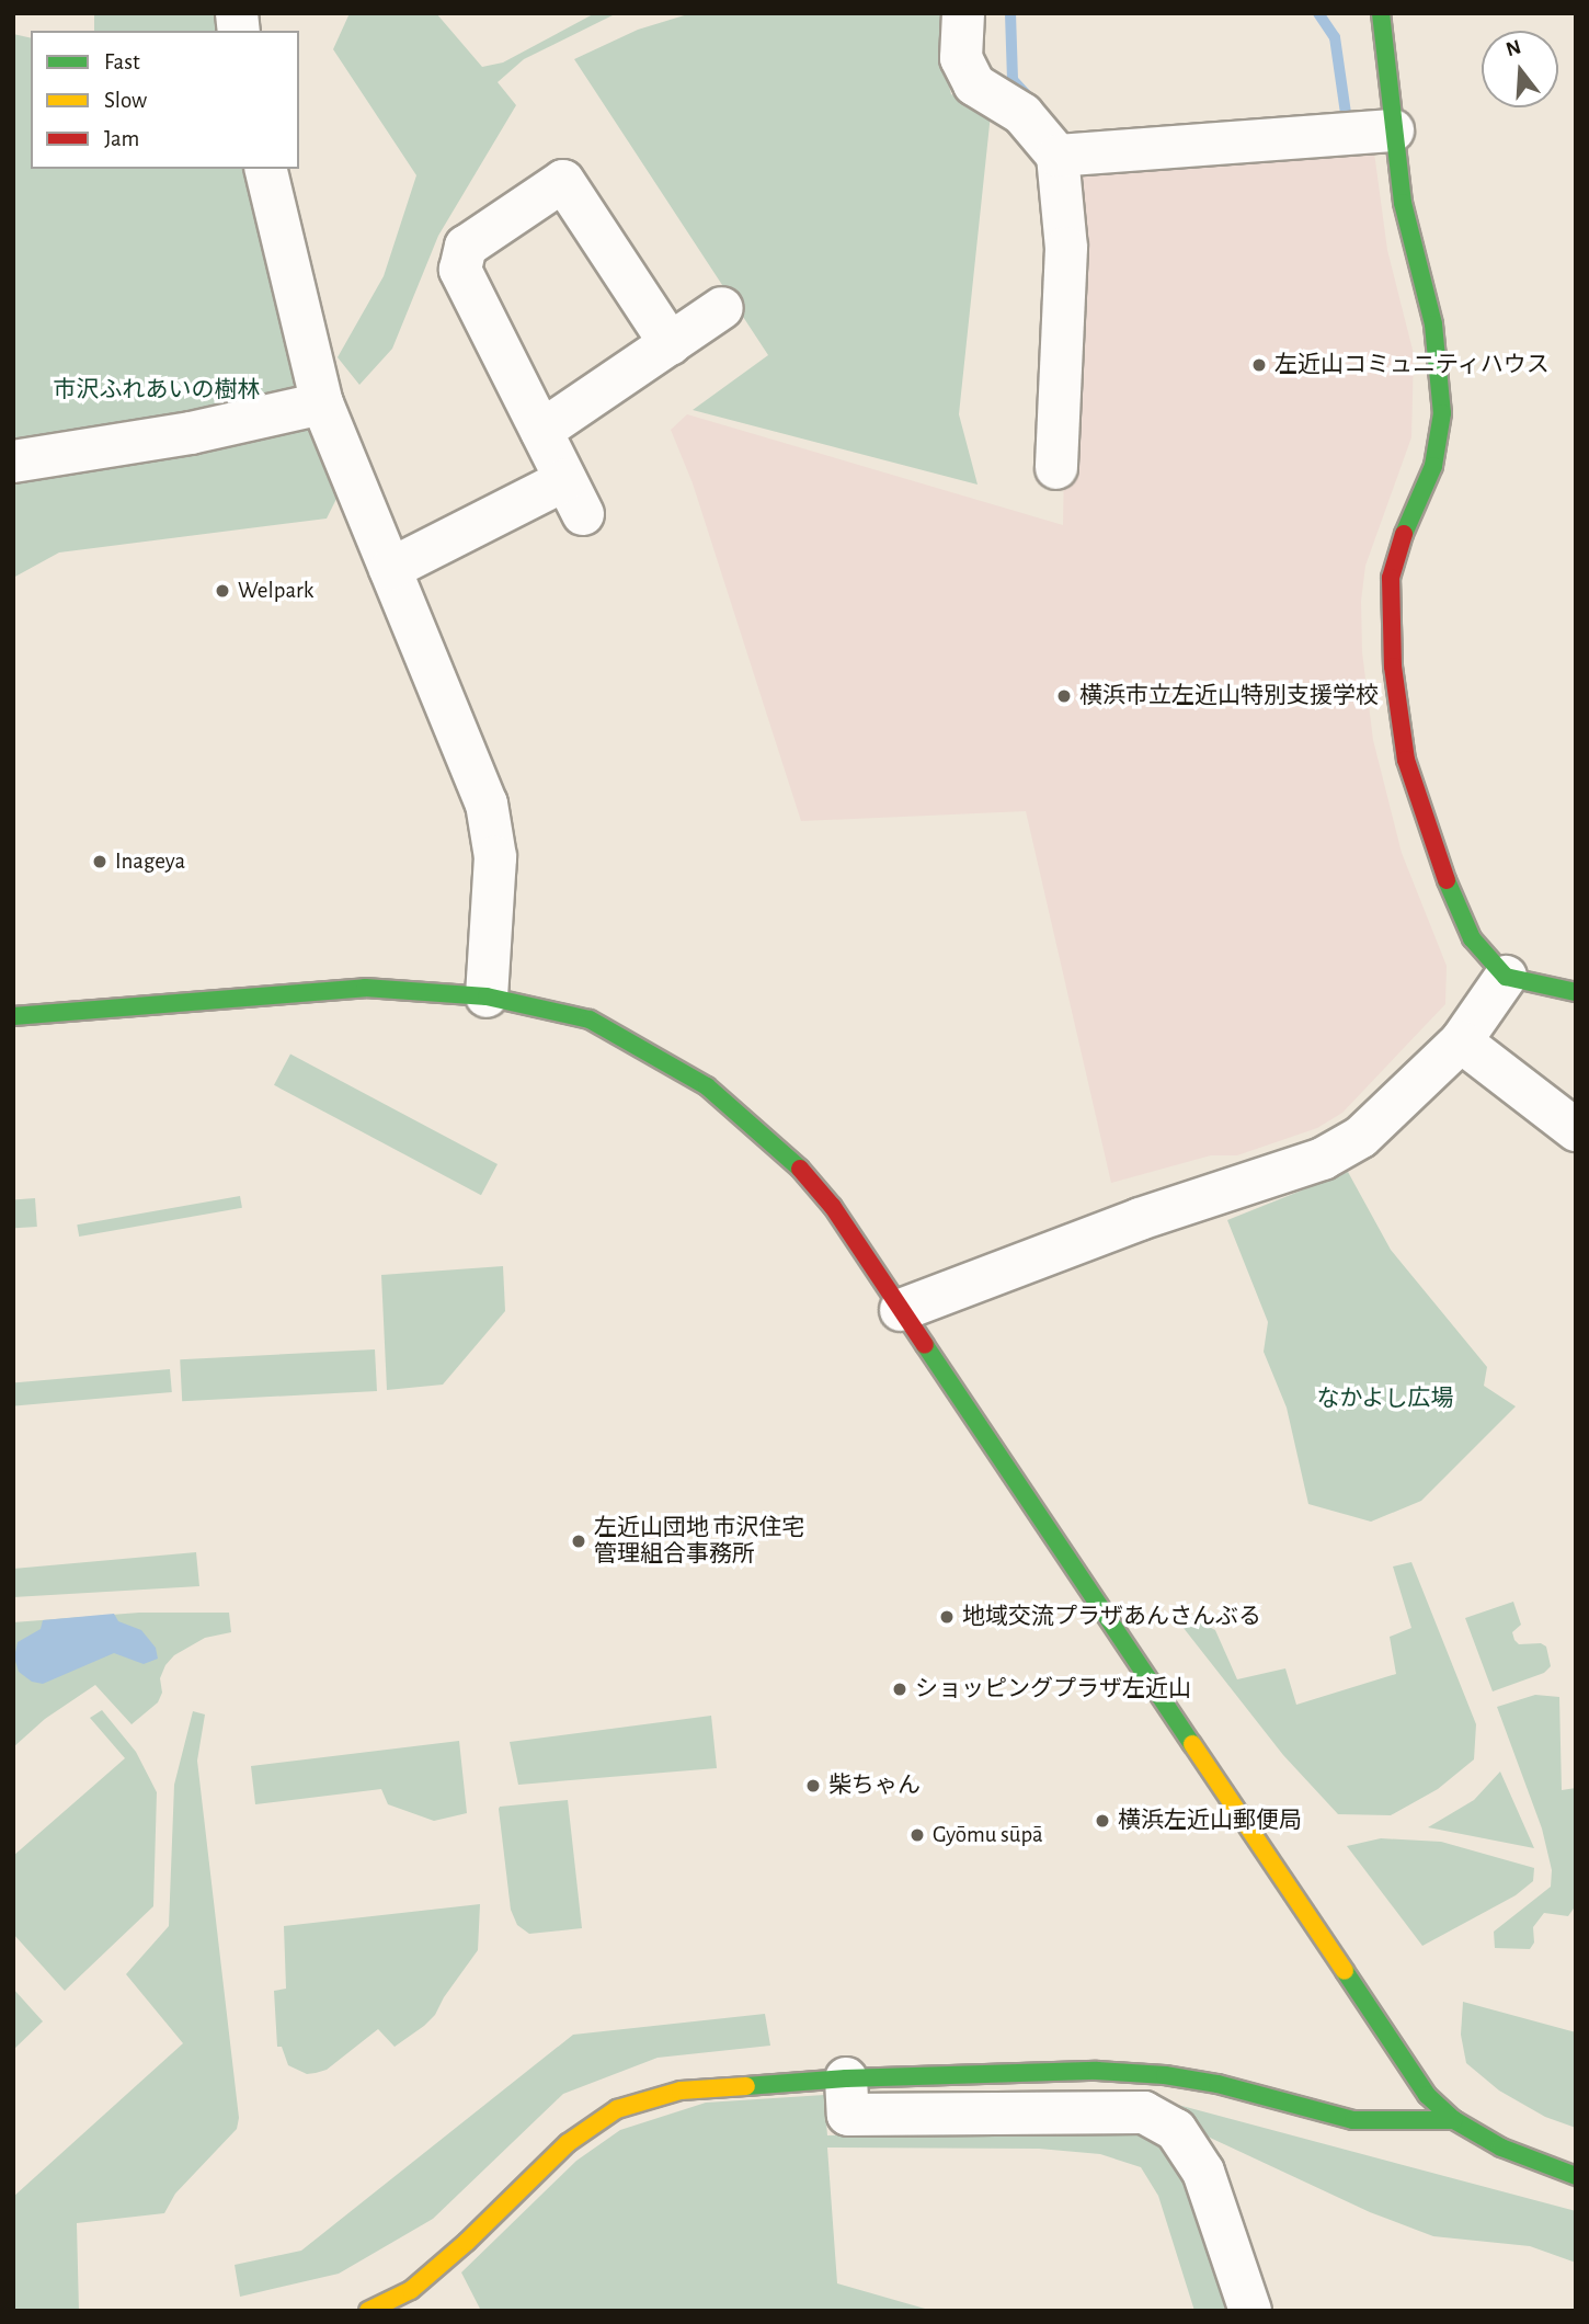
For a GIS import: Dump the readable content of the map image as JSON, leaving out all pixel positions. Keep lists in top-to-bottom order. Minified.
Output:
{"parks":["市沢ふれあいの樹林","なかよし広場"],"places":["左近山コミュニティハウス","Welpark","横浜市立左近山特別支援学校","Inageya","左近山団地 市沢住宅 管理組合事務所","地域交流プラザあんさんぶる","ショッピングプラザ左近山","柴ちゃん","横浜左近山郵便局","Gyōmu sūpā"],"legend":["Fast","Slow","Jam"],"north":"top"}
